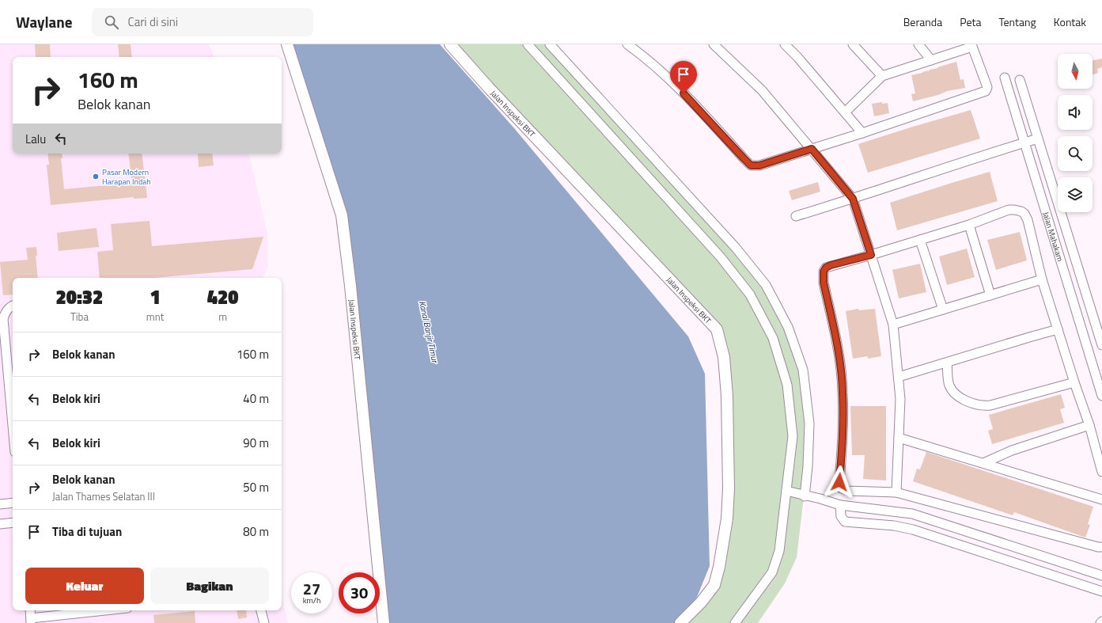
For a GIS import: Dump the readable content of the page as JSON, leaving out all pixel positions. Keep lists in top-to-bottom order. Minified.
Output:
{"streets":{"street":["Jalan Inspeksi BKT","Jalan Mahakam"]},"water":["Kanal Banjir Timur"],"places":["Pasar Modern Harapan Indah"],"north":"bottom","page":{"header":"Waylane","search":"Cari di sini","nav":["Beranda","Peta","Tentang","Kontak"],"turn":["160 m","Belok kanan"],"then":"Lalu","eta":["20:32","Tiba","1","mnt","420","m"],"list":[{"name":"Belok kanan","value":"160 m"},{"name":"Belok kiri","value":"40 m"},{"name":"Belok kiri","value":"90 m"},{"name":"Belok kanan","note":"Jalan Thames Selatan III","value":"50 m"},{"name":"Tiba di tujuan","value":"80 m"}],"buttons":["Keluar","Bagikan"],"speed":"27 km/h","limit":"30"}}
